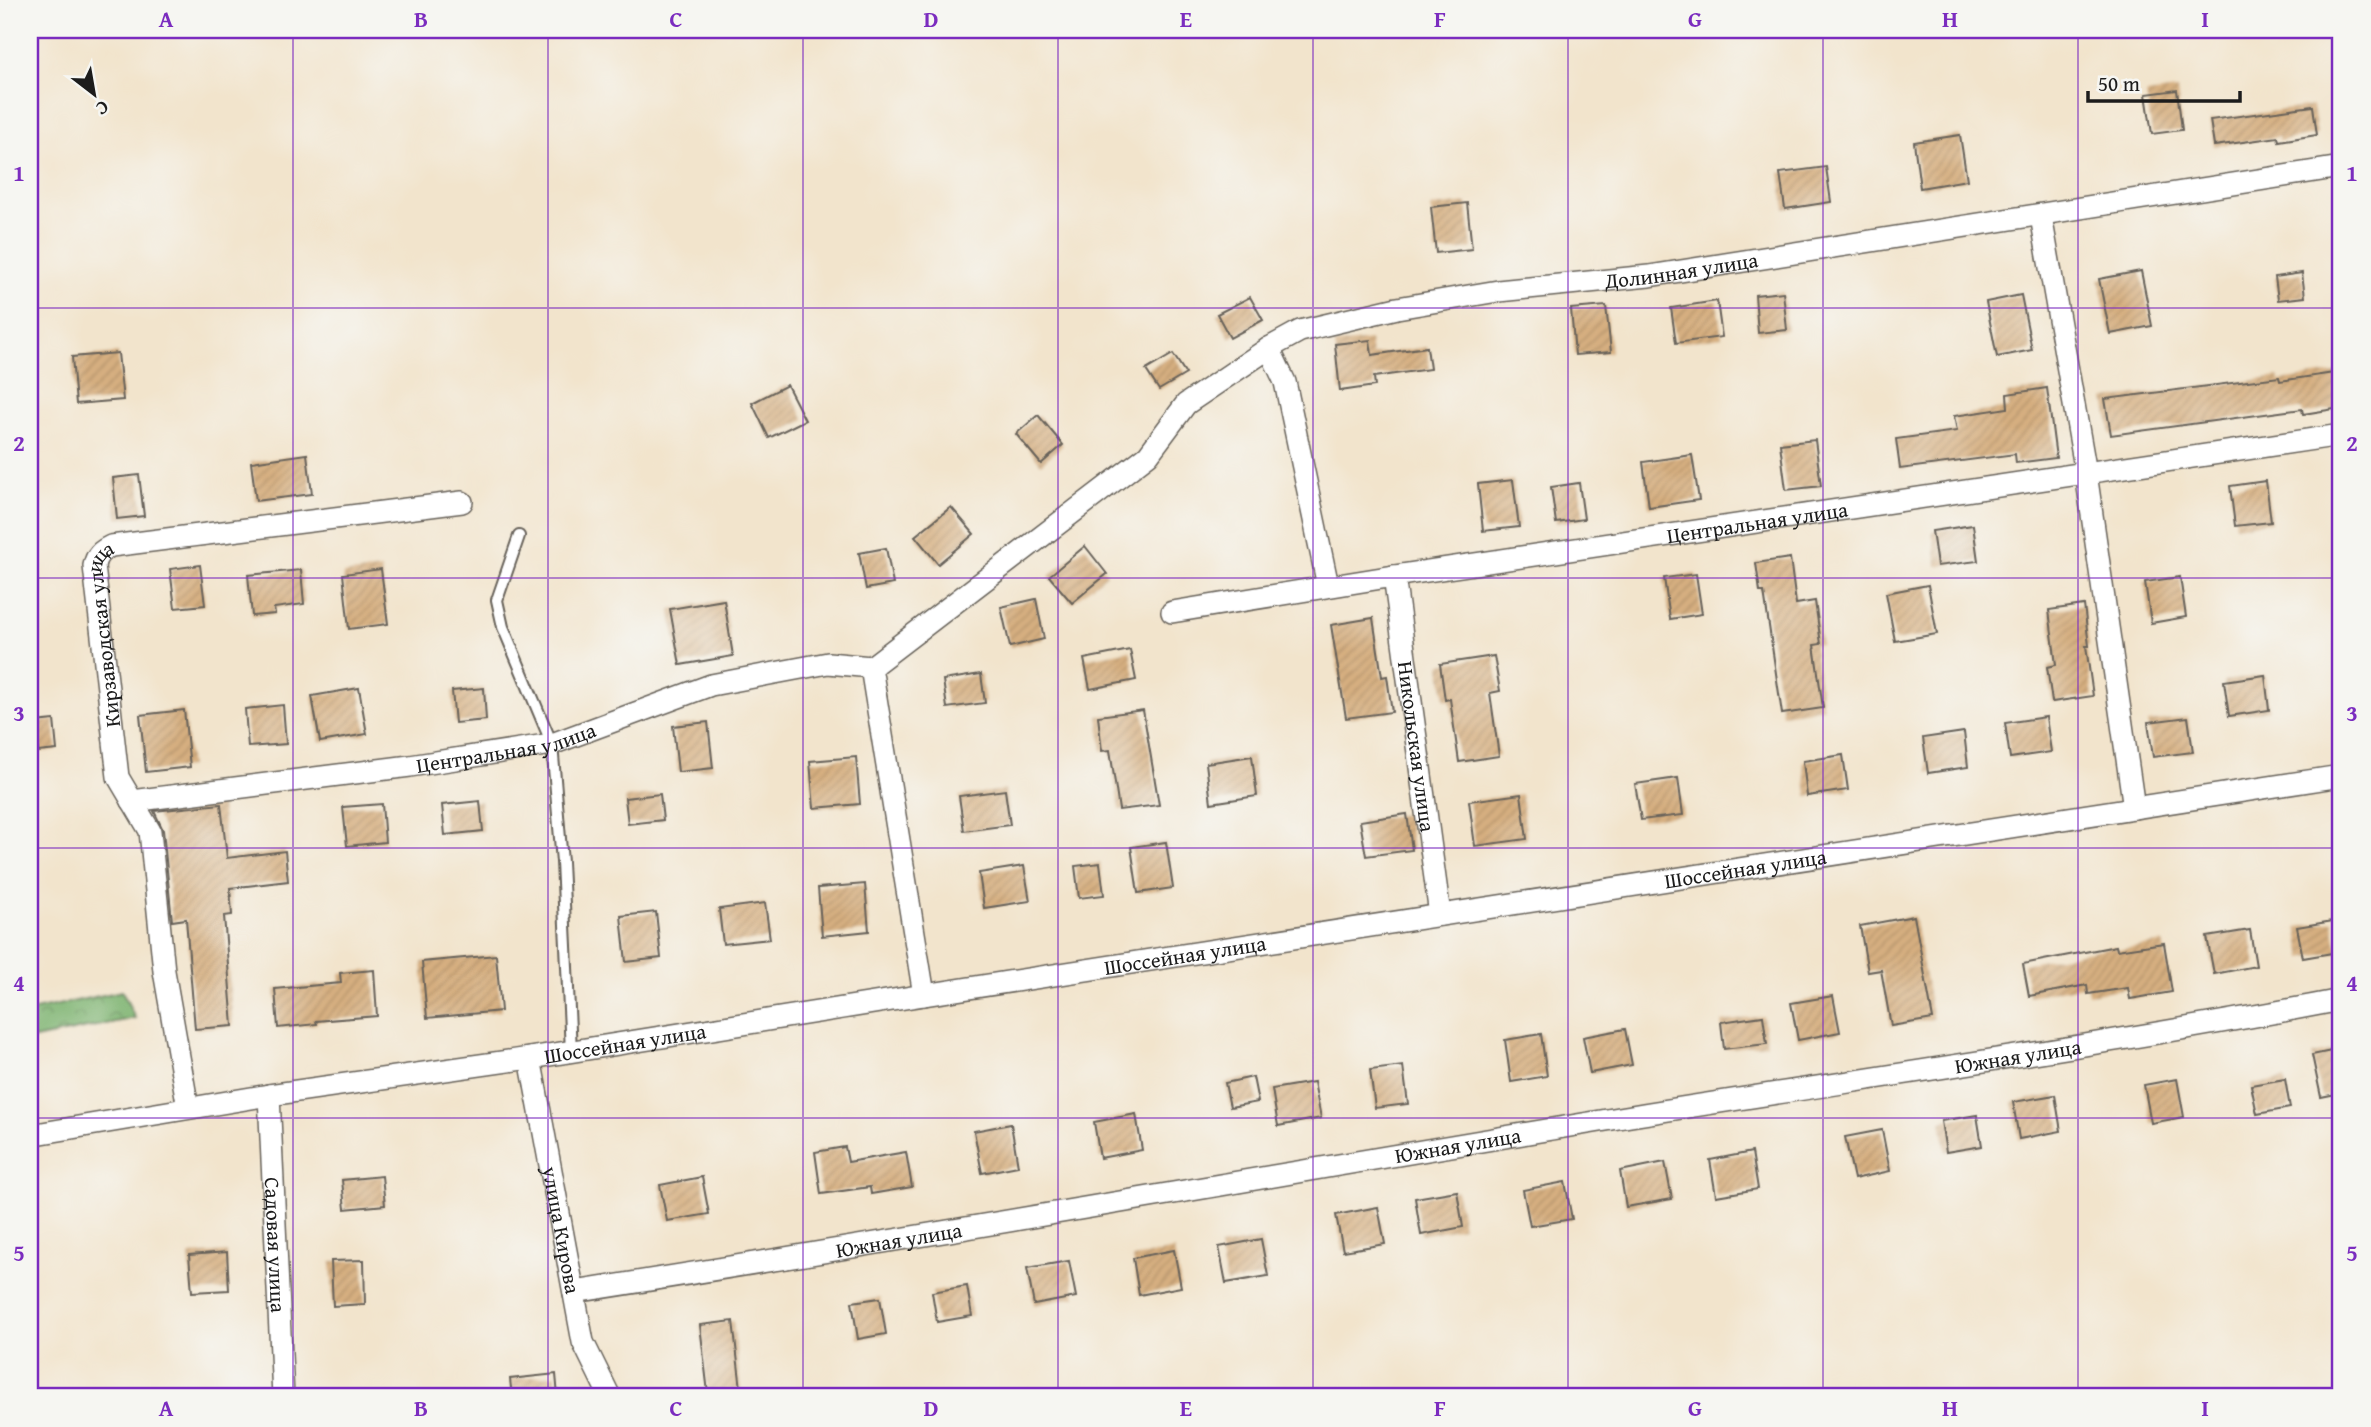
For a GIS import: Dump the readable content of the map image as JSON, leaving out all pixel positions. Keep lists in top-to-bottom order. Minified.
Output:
{"streets":{"street":["Долинная улица","Центральная улица","Кирзаводская улица","Никольская улица","Шоссейная улица","Южная улица","улица Кирова","Садовая улица"]},"crossings":[["Долинная улица","Центральная улица"],["Центральная улица","Кирзаводская улица"],["Центральная улица","Никольская улица"],["Кирзаводская улица","Шоссейная улица"],["Никольская улица","Шоссейная улица"],["Шоссейная улица","улица Кирова"],["Шоссейная улица","Садовая улица"],["Южная улица","улица Кирова"]],"scale_bar":"50 m","north":"bottom right","grid":{"columns":["A","B","C","D","E","F","G","H","I"],"rows":["1","2","3","4","5"]}}
